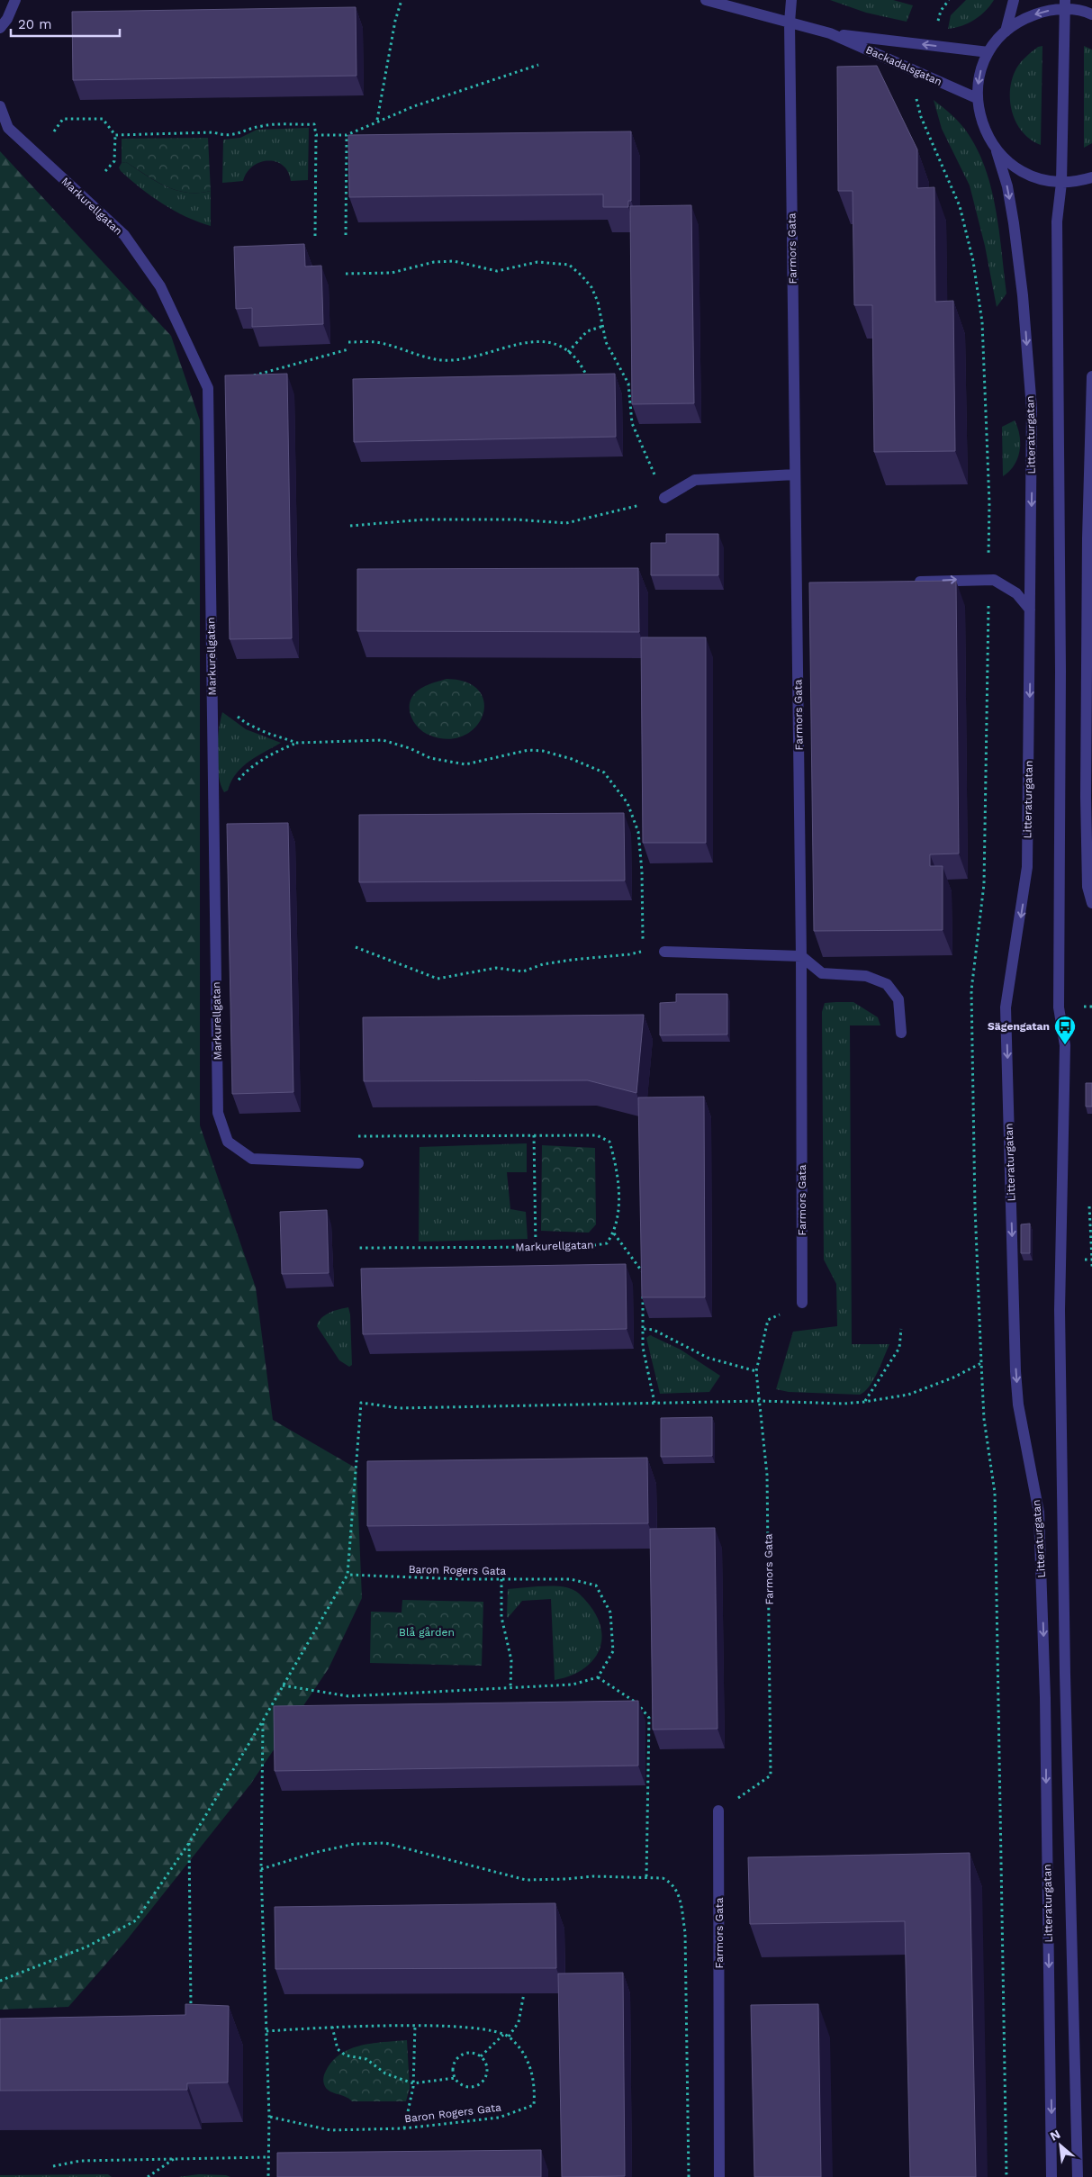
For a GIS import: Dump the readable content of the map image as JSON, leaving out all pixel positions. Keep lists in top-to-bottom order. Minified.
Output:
{"streets":{"street":["Backadalsgatan","Markurellgatan","Farmors Gata","Litteraturgatan"],"path":["Baron Rogers Gata"]},"crossings":[["Backadalsgatan","Farmors Gata"],["Backadalsgatan","Litteraturgatan"]],"parks":["Blå gården"],"places":{"bus stop":["Sägengatan"]},"scale_bar":"20 m","north":"top left"}
